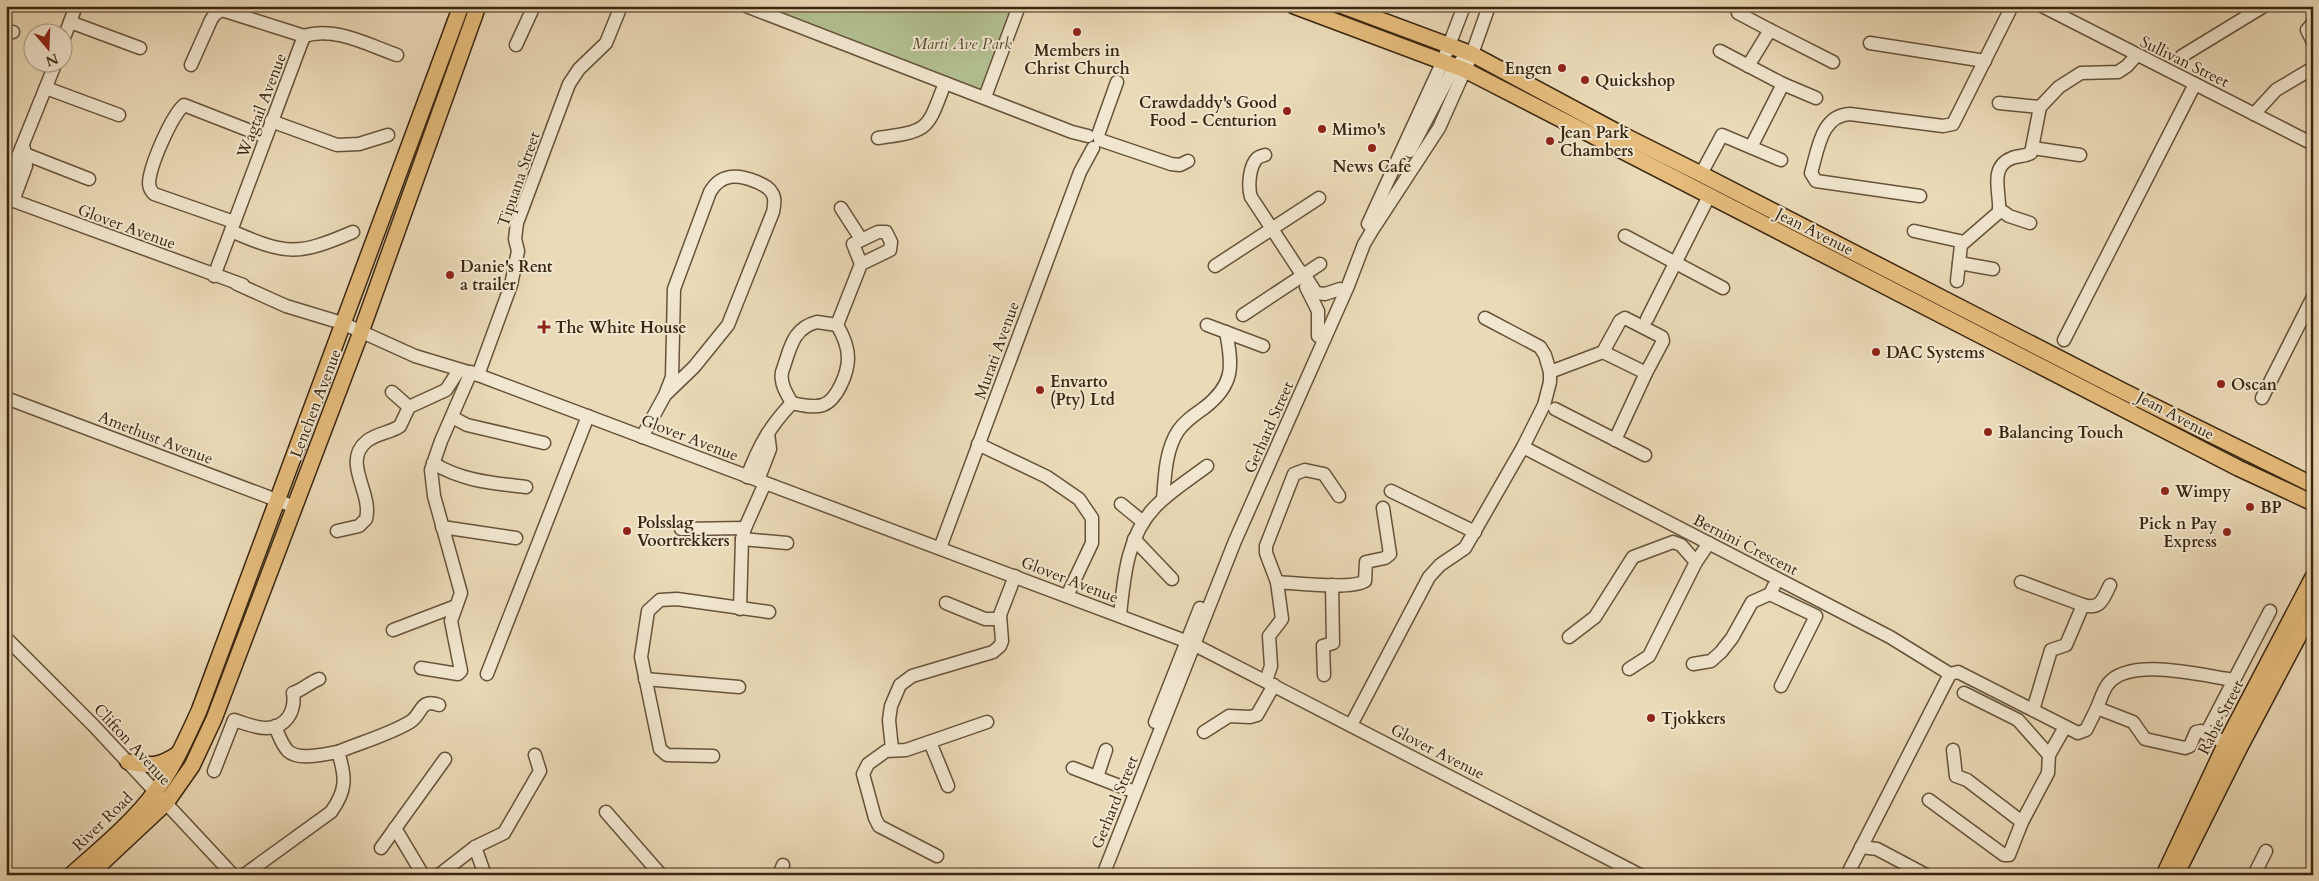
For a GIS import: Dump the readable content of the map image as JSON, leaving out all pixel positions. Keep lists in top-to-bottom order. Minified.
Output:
{"streets":{"main road":["Jean Avenue","Lenchen Avenue","Rabie Street","River Road"],"street":["Sullivan Street","Wagtail Avenue","Tipuana Street","Glover Avenue","Murati Avenue","Gerhard Street","Amethust Avenue","Bernini Crescent","Clifton Avenue"]},"crossings":[["Wagtail Avenue","Glover Avenue"],["Tipuana Street","Glover Avenue"],["Glover Avenue","Murati Avenue"],["Glover Avenue","Lenchen Avenue"],["Glover Avenue","Gerhard Street"],["Jean Avenue","Gerhard Street"],["Lenchen Avenue","Amethust Avenue"],["Lenchen Avenue","Clifton Avenue"],["Lenchen Avenue","River Road"],["Clifton Avenue","River Road"]],"parks":["Marti Ave Park"],"places":{"other":["Members in Christ Church","Engen","Quickshop","Crawdaddy's Good Food - Centurion","Mimo's","Jean Park Chambers","News Cafe","Danie's Rent a trailer","DAC Systems","Oscan","Envarto (Pty) Ltd","Balancing Touch","Wimpy","BP","Polsslag Voortrekkers","Pick n Pay Express","Tjokkers"],"health":["The White House"]},"north":"bottom"}
